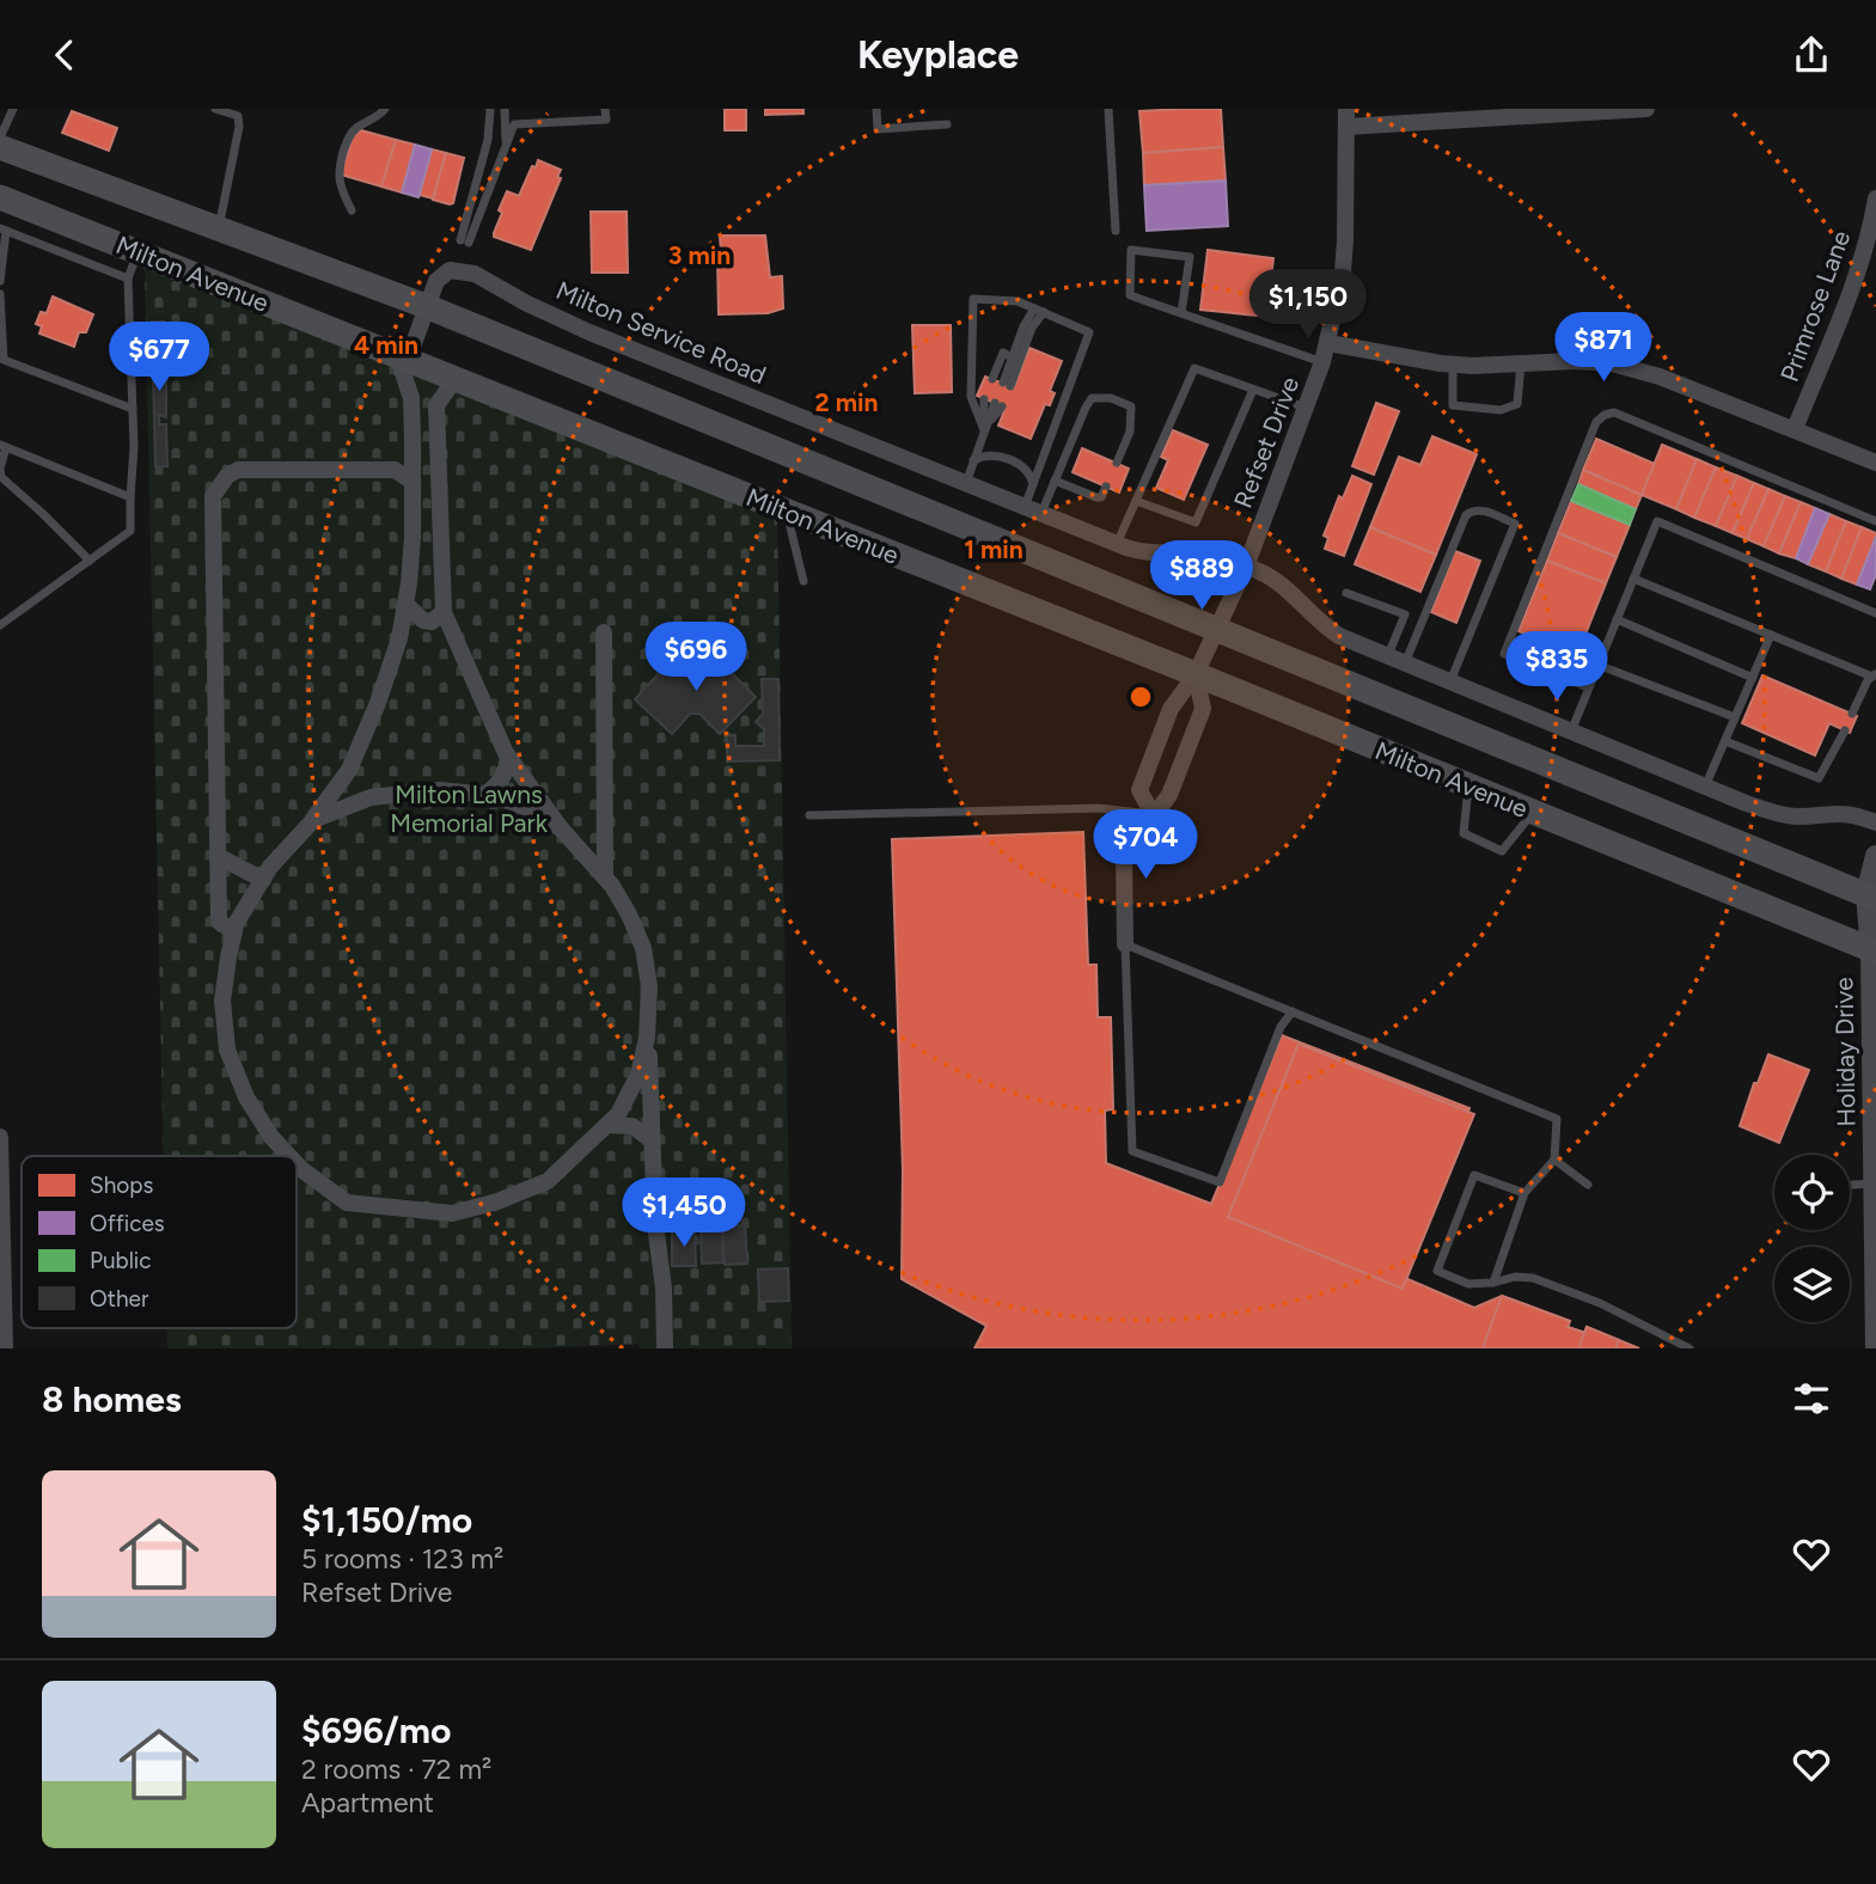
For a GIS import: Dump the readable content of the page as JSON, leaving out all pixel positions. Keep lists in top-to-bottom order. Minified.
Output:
{"streets":{"main road":["Milton Avenue"],"street":["Primrose Lane","Milton Service Road","Refset Drive","Holiday Drive"]},"crossings":[["Milton Avenue","Milton Service Road"],["Milton Avenue","Refset Drive"],["Milton Avenue","Holiday Drive"],["Milton Service Road","Refset Drive"]],"parks":["Milton Lawns Memorial Park"],"legend":["Shops","Offices","Public","Other"],"page":{"header":"Keyplace","price":["$1,150","$871","$677","$889","$696","$835","$704","$1,450"],"heading":"8 homes","list":[{"name":"$1,150/mo","note":"5 rooms · 123 m² · Refset Drive"},{"name":"$696/mo","note":"2 rooms · 72 m² · Apartment"}]},"rings":["3 min","4 min","2 min","1 min"]}
